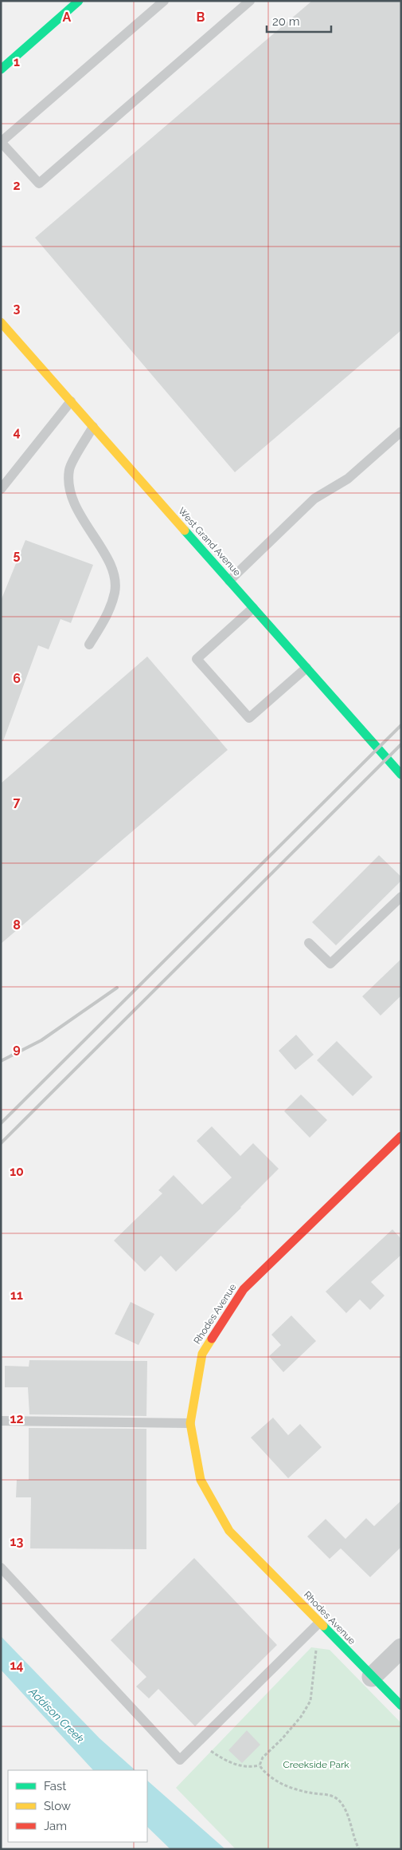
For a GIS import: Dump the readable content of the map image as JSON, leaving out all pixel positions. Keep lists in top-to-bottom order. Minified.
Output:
{"streets":{"street":["West Grand Avenue","Rhodes Avenue"]},"water":["Addison Creek"],"parks":["Creekside Park"],"legend":["Fast","Slow","Jam"],"scale_bar":"20 m","grid":{"columns":["A","B"],"rows":["1","2","3","4","5","6","7","8","9","10","11","12","13","14"]}}
